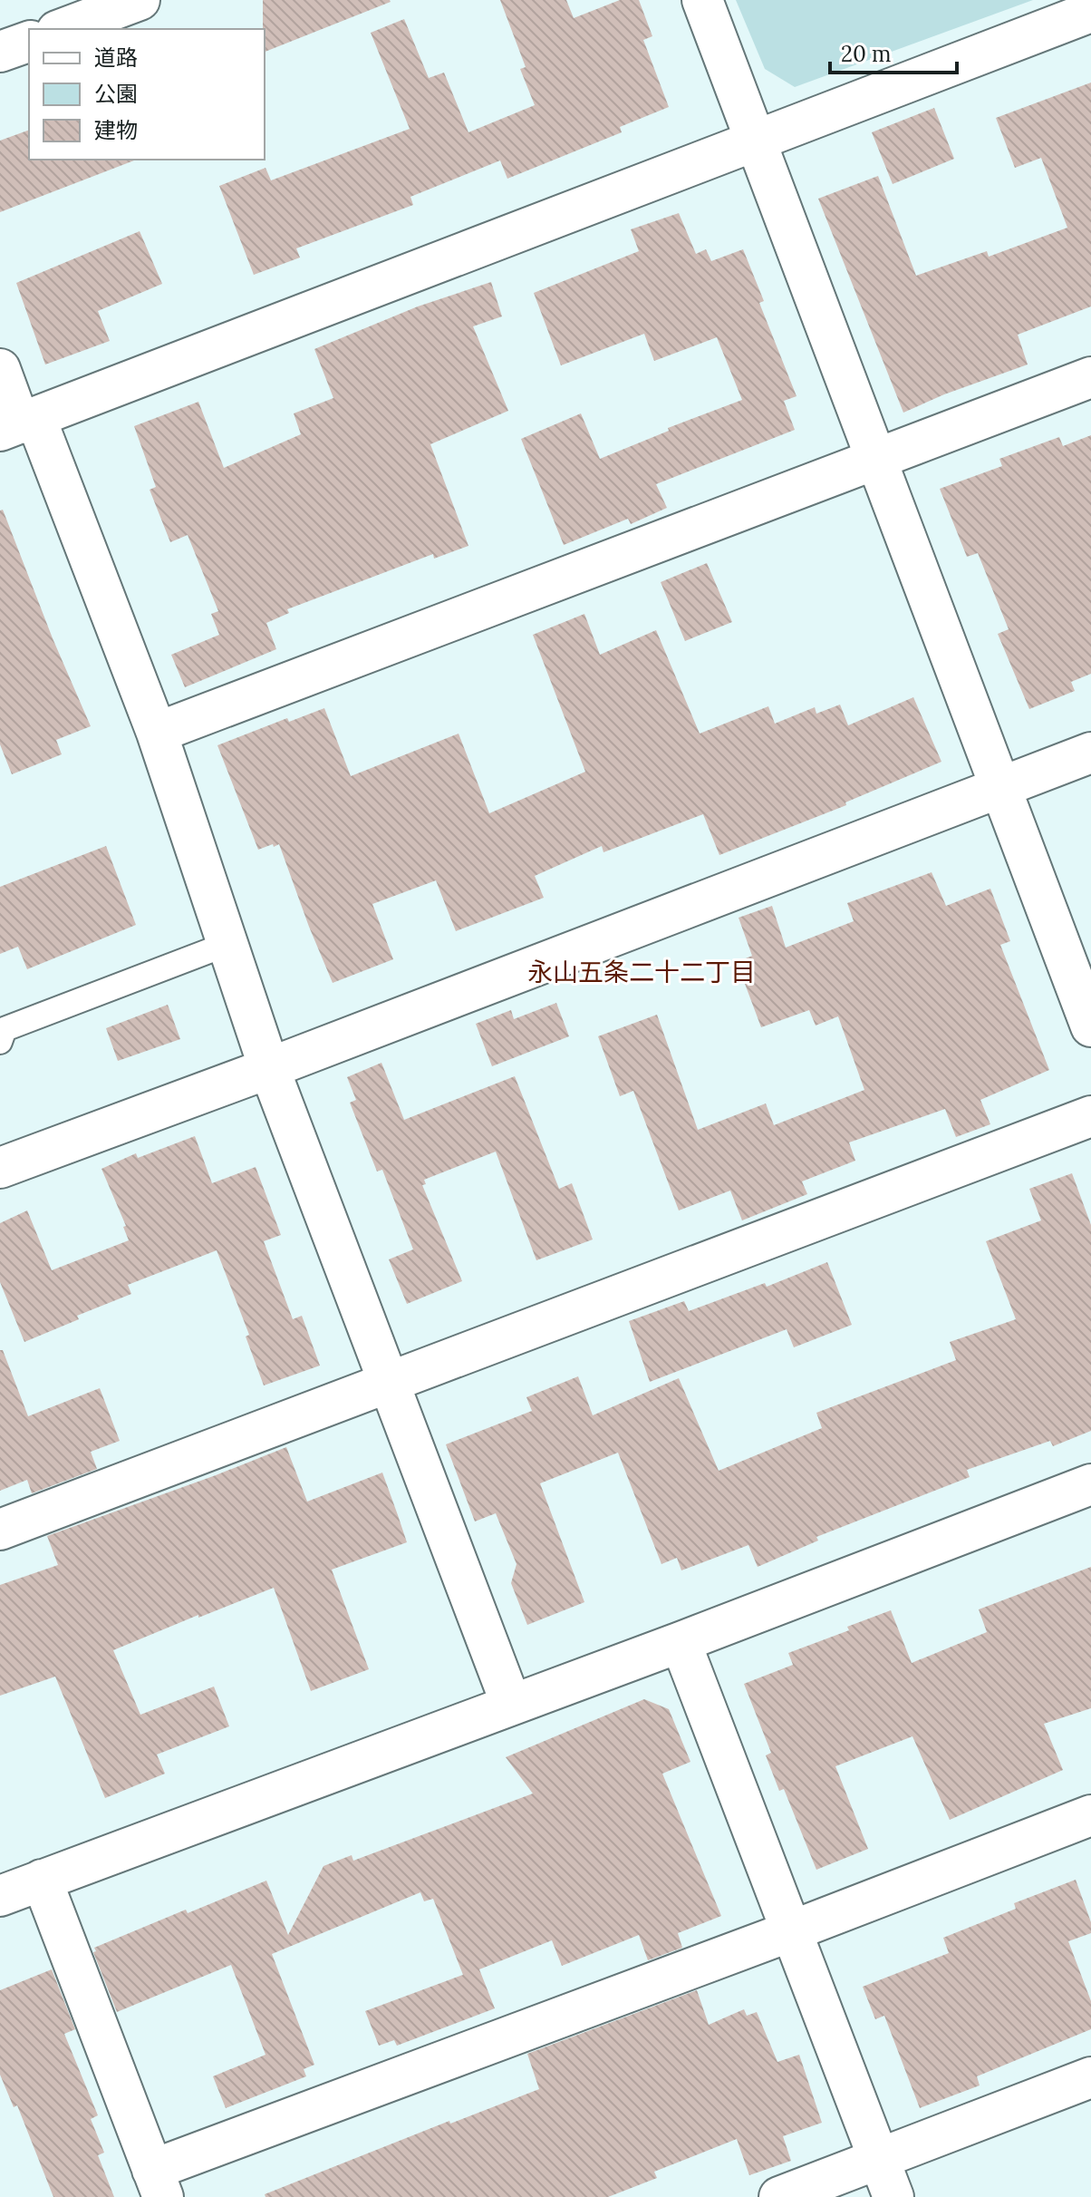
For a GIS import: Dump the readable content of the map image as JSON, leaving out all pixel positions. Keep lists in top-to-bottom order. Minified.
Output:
{"districts":["永山五条二十二丁目"],"legend":["道路","公園","建物"],"scale_bar":"20 m"}
